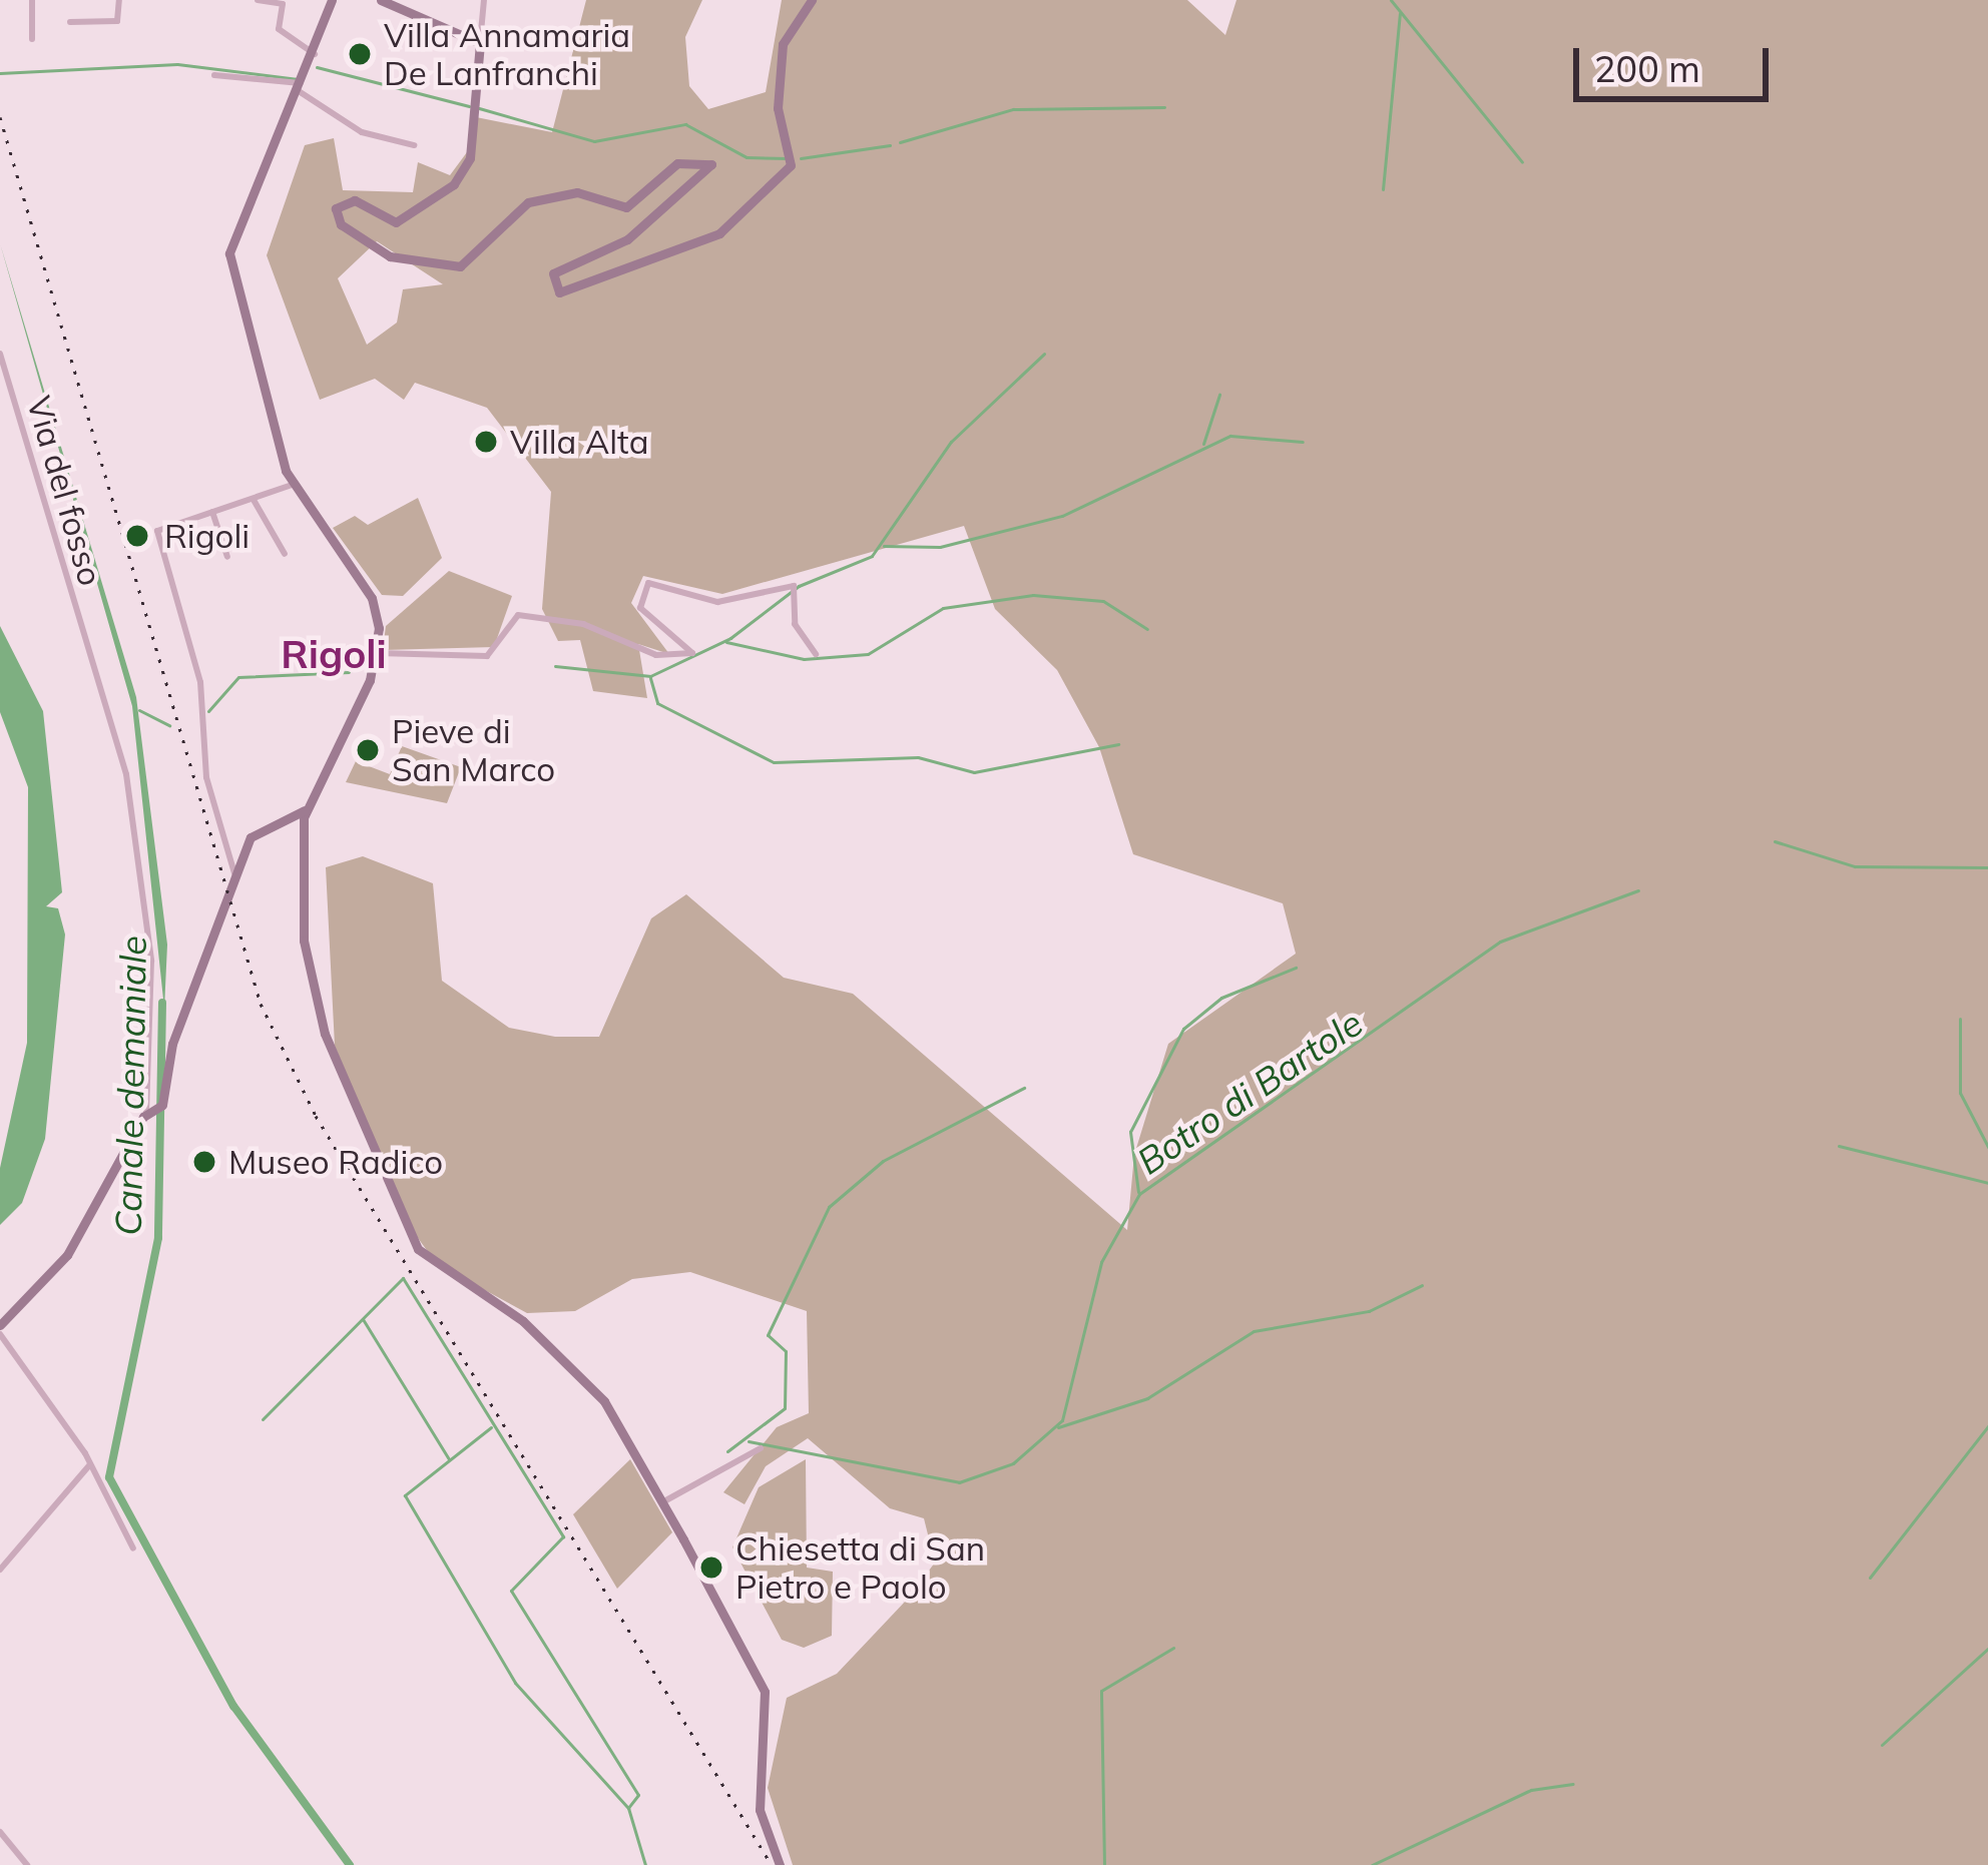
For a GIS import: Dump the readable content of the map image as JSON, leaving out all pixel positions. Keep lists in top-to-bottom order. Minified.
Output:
{"streets":{"street":["Via del fosso"]},"districts":["Rigoli"],"water":["Canale demaniale","Botro di Bartole"],"places":["Villa Annamaria De Lanfranchi","Villa Alta","Rigoli","Pieve di San Marco","Museo Radico","Chiesetta di San Pietro e Paolo"],"scale_bar":"200 m"}
